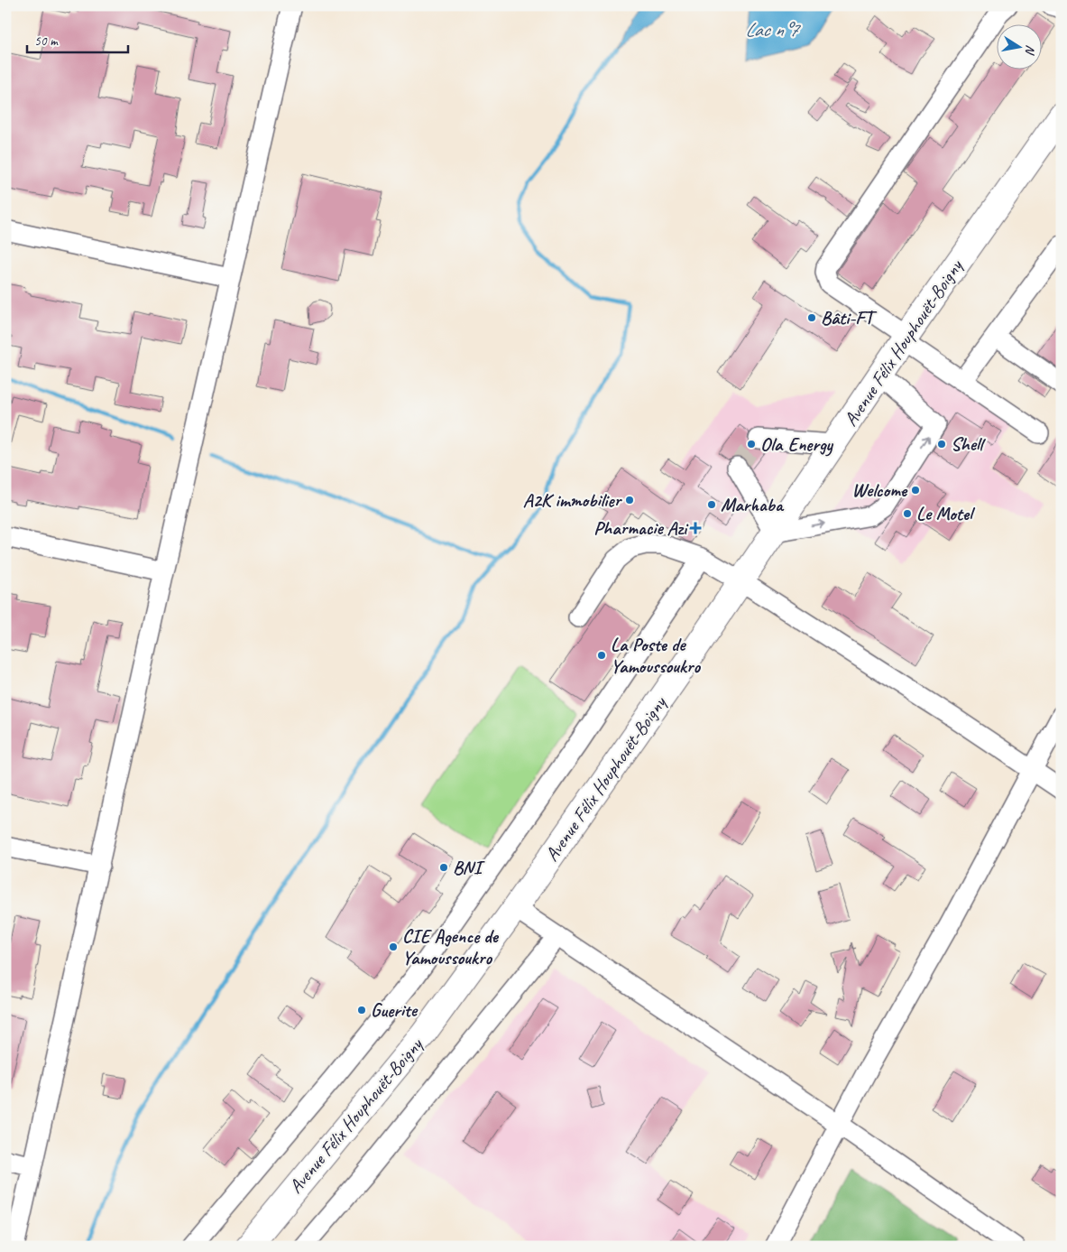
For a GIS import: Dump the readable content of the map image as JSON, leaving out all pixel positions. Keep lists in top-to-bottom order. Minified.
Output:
{"streets":{"highway":["Avenue Félix Houphouët-Boigny"]},"water":["Lac n°7"],"places":{"other":["Bâti-FT","Ola Energy","Shell","Welcome","A2K immobilier","Marhaba","Le Motel","La Poste de Yamoussoukro","BNI","CIE Agence de Yamoussoukro","Guerite"],"health":["Pharmacie Azi"]},"scale_bar":"50 m","north":"right"}
